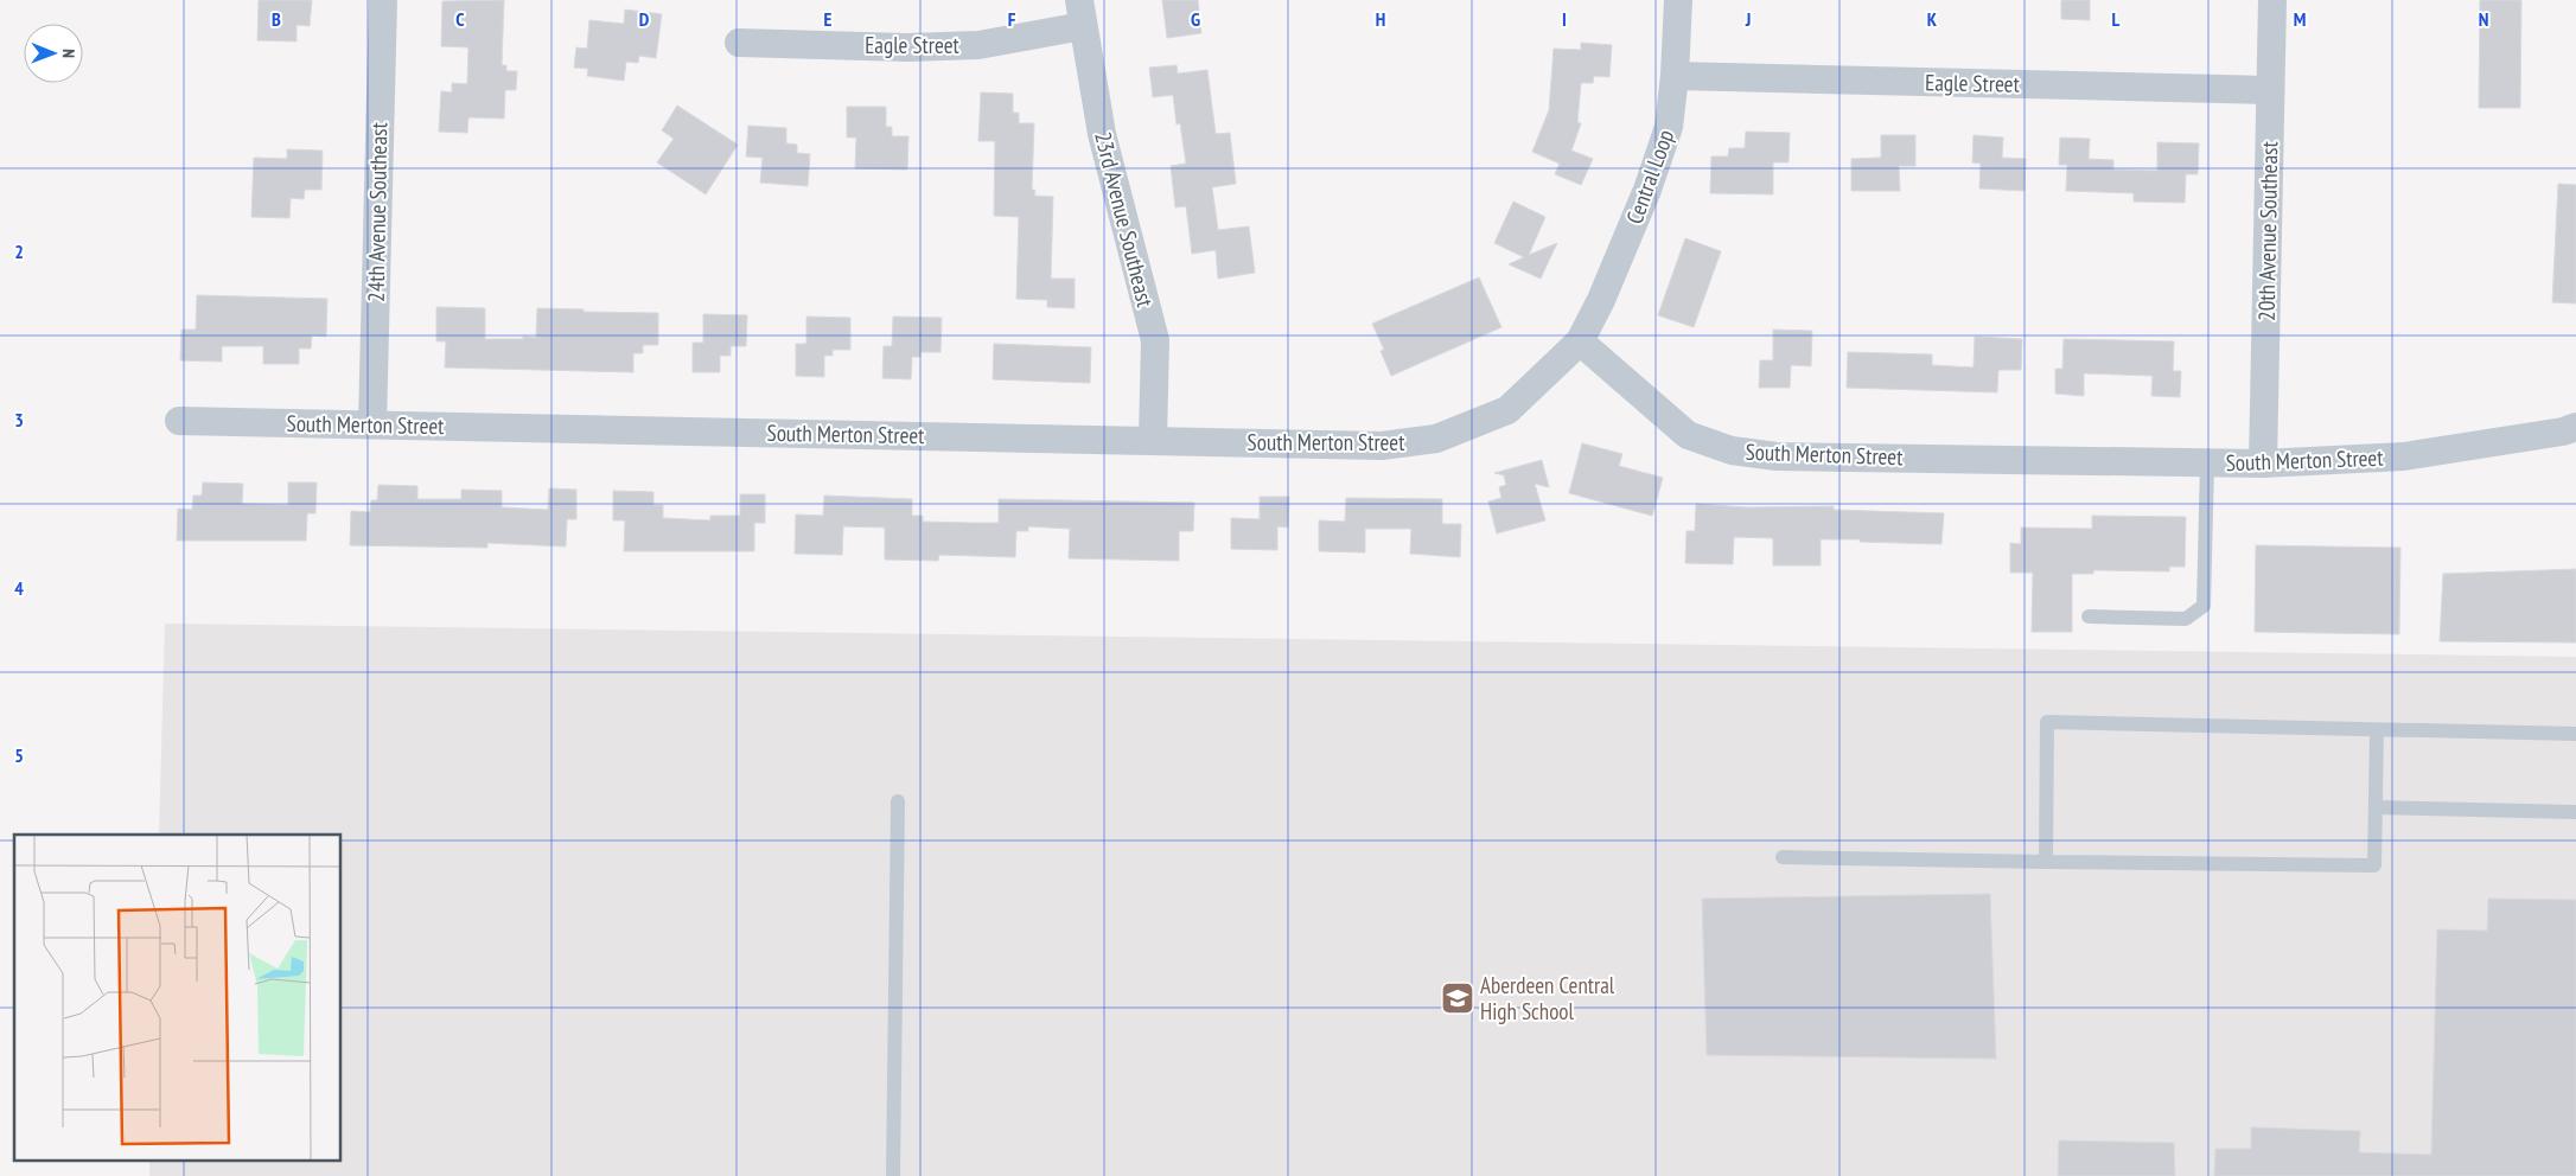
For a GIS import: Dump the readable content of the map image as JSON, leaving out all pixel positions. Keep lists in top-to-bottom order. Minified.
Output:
{"streets":{"street":["Eagle Street","Central Loop","24th Avenue Southeast","23rd Avenue Southeast","20th Avenue Southeast","South Merton Street"]},"crossings":[["Eagle Street","Central Loop"],["Eagle Street","23rd Avenue Southeast"],["Eagle Street","20th Avenue Southeast"],["Central Loop","South Merton Street"],["24th Avenue Southeast","South Merton Street"],["23rd Avenue Southeast","South Merton Street"],["20th Avenue Southeast","South Merton Street"]],"places":{"school or university":["Aberdeen Central High School"]},"north":"right","grid":{"columns":["B","C","D","E","F","G","H","I","J","K","L","M","N"],"rows":["2","3","4","5"]}}
